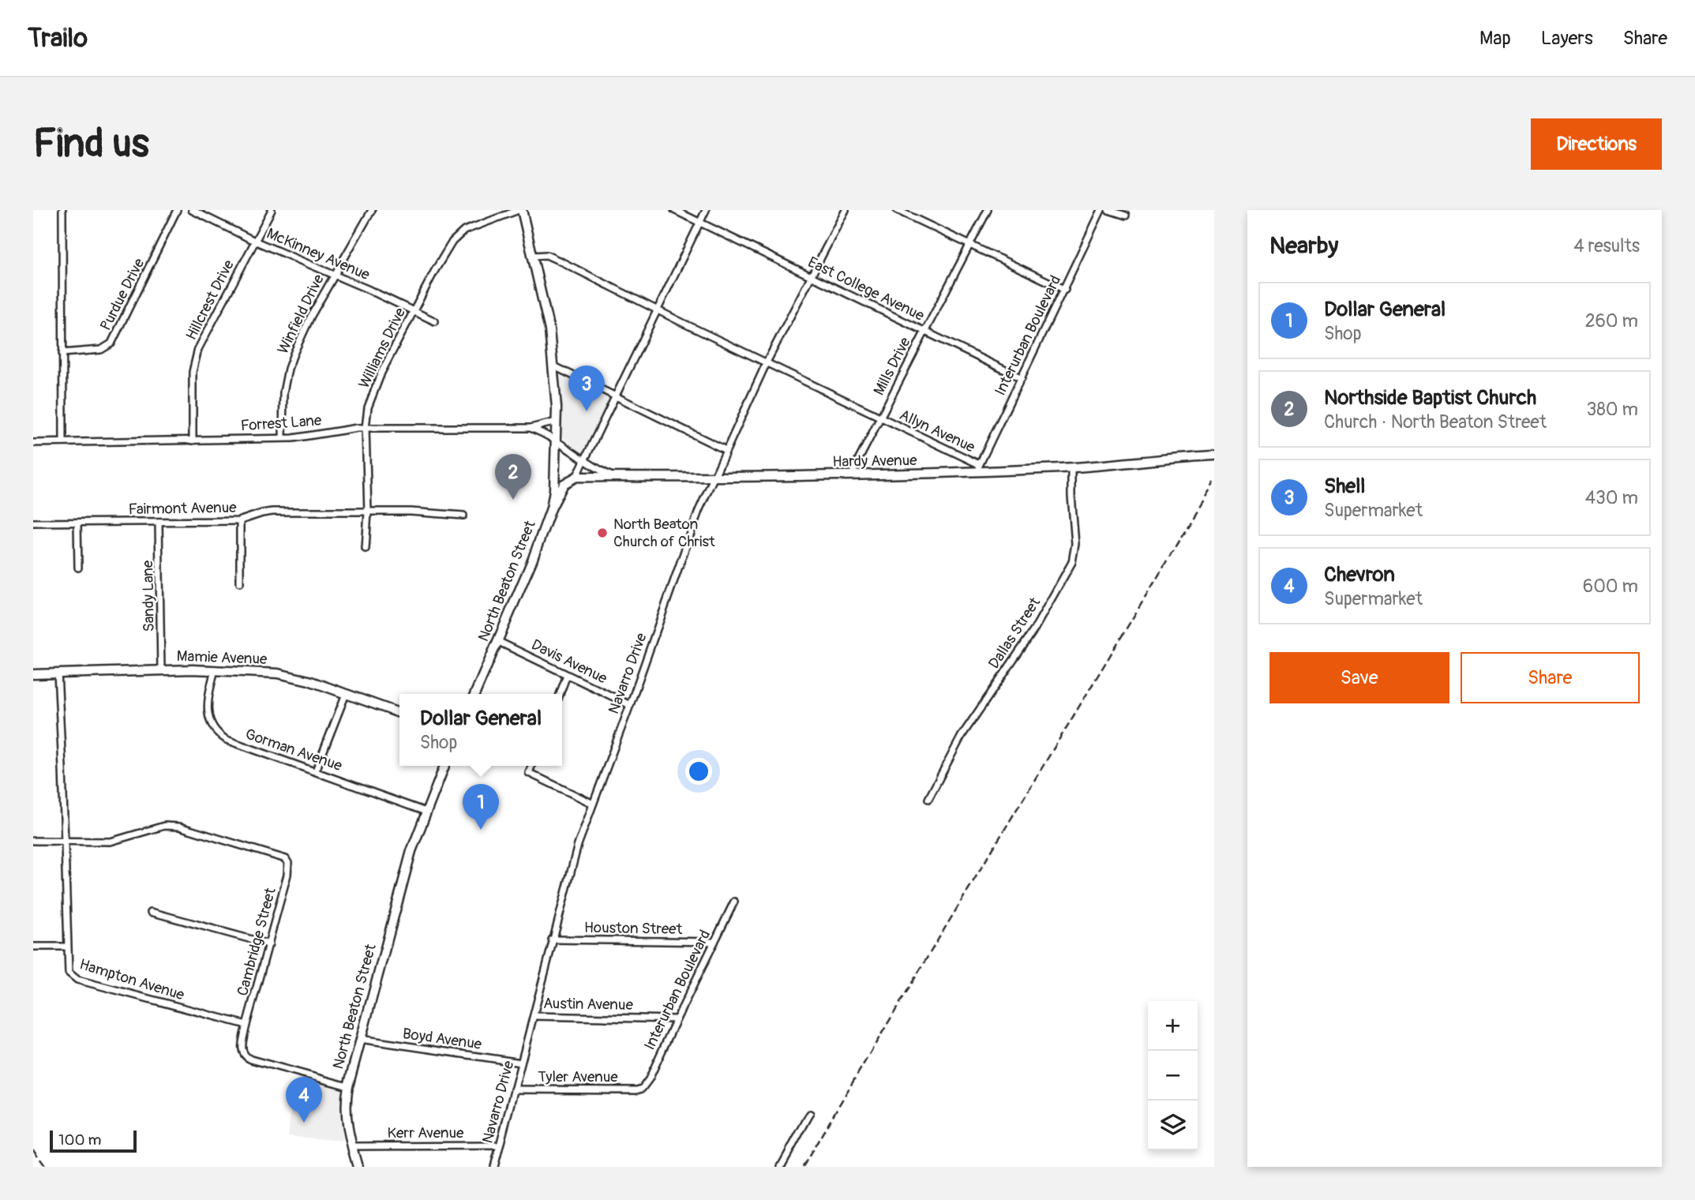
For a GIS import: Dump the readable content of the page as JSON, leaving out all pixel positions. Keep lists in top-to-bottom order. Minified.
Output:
{"streets":{"street":["McKinney Avenue","East College Avenue","Purdue Drive","Hillcrest Drive","Winfield Drive","Interurban Boulevard","Williams Drive","Mills Drive","Forrest Lane","Allyn Avenue","Hardy Avenue","Fairmont Avenue","North Beaton Street","Sandy Lane","Dallas Street","Mamie Avenue","Davis Avenue","Navarro Drive","Gorman Avenue","Houston Street","Cambridge Street","Hampton Avenue","Austin Avenue","Boyd Avenue","Tyler Avenue","Kerr Avenue"]},"crossings":[["McKinney Avenue","Hillcrest Drive"],["McKinney Avenue","Winfield Drive"],["McKinney Avenue","Williams Drive"],["East College Avenue","Interurban Boulevard"],["East College Avenue","Mills Drive"],["East College Avenue","Navarro Drive"],["Hillcrest Drive","Forrest Lane"],["Winfield Drive","Forrest Lane"],["Interurban Boulevard","Allyn Avenue"],["Interurban Boulevard","Hardy Avenue"],["Interurban Boulevard","Houston Street"],["Interurban Boulevard","Austin Avenue"],["Interurban Boulevard","Tyler Avenue"],["Williams Drive","Forrest Lane"],["Williams Drive","Fairmont Avenue"],["Williams Drive","North Beaton Street"],["Mills Drive","Allyn Avenue"],["Mills Drive","Hardy Avenue"],["Forrest Lane","Hardy Avenue"],["Forrest Lane","North Beaton Street"],["Allyn Avenue","Hardy Avenue"],["Allyn Avenue","North Beaton Street"],["Allyn Avenue","Navarro Drive"],["Hardy Avenue","Dallas Street"],["Hardy Avenue","Navarro Drive"],["Fairmont Avenue","Sandy Lane"],["North Beaton Street","Davis Avenue"],["North Beaton Street","Gorman Avenue"],["North Beaton Street","Cambridge Street"],["North Beaton Street","Boyd Avenue"],["North Beaton Street","Kerr Avenue"],["Sandy Lane","Mamie Avenue"],["Mamie Avenue","Gorman Avenue"],["Davis Avenue","Navarro Drive"],["Navarro Drive","Houston Street"],["Navarro Drive","Austin Avenue"],["Navarro Drive","Boyd Avenue"],["Navarro Drive","Tyler Avenue"],["Navarro Drive","Kerr Avenue"],["Cambridge Street","Hampton Avenue"]],"places":["North Beaton Church of Christ"],"scale_bar":"100 m","page":{"header":"Trailo","nav":["Map","Layers","Share"],"buttons":["Directions",["Save","Share"]],"title":"Find us","heading":["Nearby","4 results"],"list":[{"mark":"1","name":"Dollar General","note":"Shop","value":"260 m"},{"mark":"2","name":"Northside Baptist Church","note":"Church · North Beaton Street","value":"380 m"},{"mark":"3","name":"Shell","note":"Supermarket","value":"430 m"},{"mark":"4","name":"Chevron","note":"Supermarket","value":"600 m"}],"pins":["3","2","1","4"],"popup":["Dollar General","Shop"],"map_buttons":["+","−"],"scale":"100 m"}}
